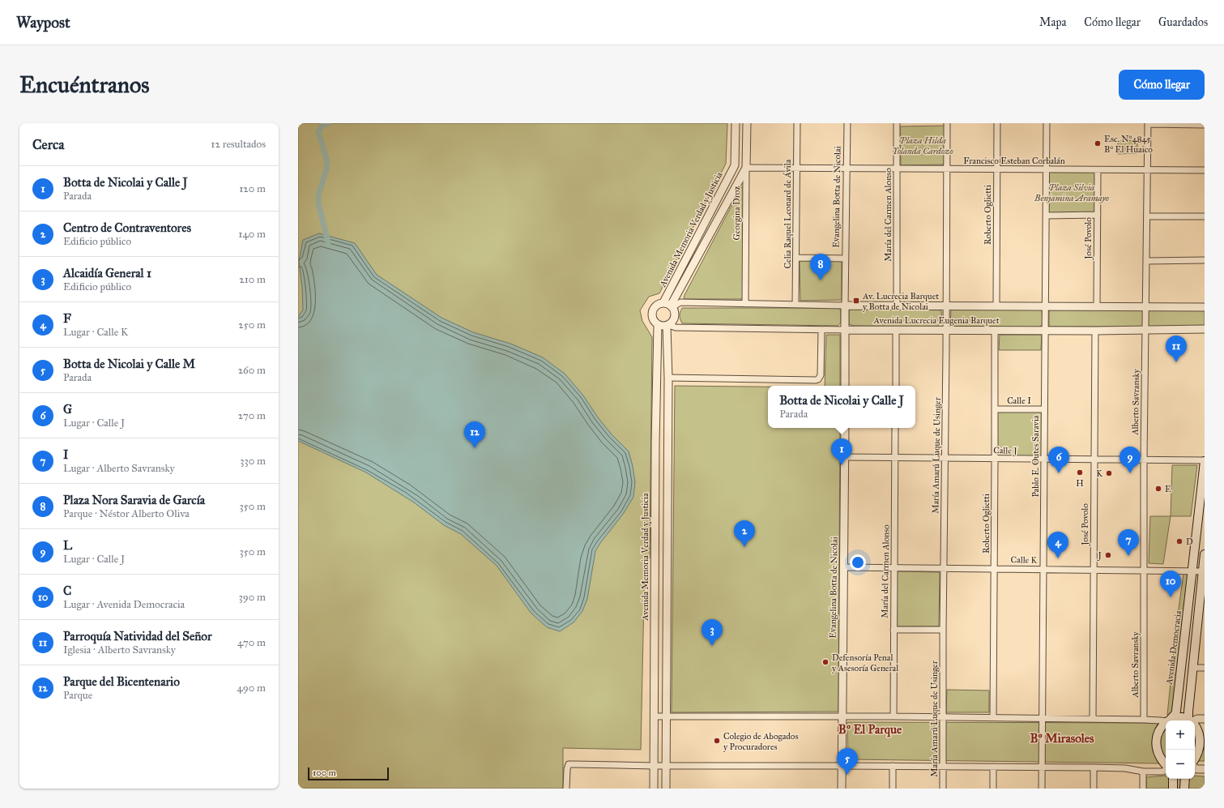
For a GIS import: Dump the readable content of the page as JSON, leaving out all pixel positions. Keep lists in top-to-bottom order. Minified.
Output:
{"streets":{"main road":["Avenida Democracia"],"street":["Francisco Esteban Corbalán","Evangelina Botta de Nicolai","Georgina Droz","Celia Raquel Leonard de Ávila","María del Carmen Alonso","Roberto Oglietti","Avenida Memoria Verdad y Justicia","José Povolo","Avenida Lucrecia Eugenia Barquet","Calle I","Alberto Savransky","Calle J","María Amarú Luque de Usinger","Pablo E. Outes Saravia","Calle K"]},"crossings":[["Francisco Esteban Corbalán","Evangelina Botta de Nicolai"],["Francisco Esteban Corbalán","Georgina Droz"],["Francisco Esteban Corbalán","Celia Raquel Leonard de Ávila"],["Francisco Esteban Corbalán","María del Carmen Alonso"],["Francisco Esteban Corbalán","Roberto Oglietti"],["Francisco Esteban Corbalán","Avenida Memoria Verdad y Justicia"],["Francisco Esteban Corbalán","José Povolo"],["Francisco Esteban Corbalán","Alberto Savransky"],["Francisco Esteban Corbalán","María Amarú Luque de Usinger"],["Francisco Esteban Corbalán","Pablo E. Outes Saravia"],["Evangelina Botta de Nicolai","Avenida Lucrecia Eugenia Barquet"],["Evangelina Botta de Nicolai","Calle J"],["Evangelina Botta de Nicolai","Calle K"],["Georgina Droz","Avenida Memoria Verdad y Justicia"],["Georgina Droz","Avenida Lucrecia Eugenia Barquet"],["Celia Raquel Leonard de Ávila","Avenida Lucrecia Eugenia Barquet"],["María del Carmen Alonso","Avenida Lucrecia Eugenia Barquet"],["María del Carmen Alonso","Calle J"],["María del Carmen Alonso","Calle K"],["Roberto Oglietti","Avenida Lucrecia Eugenia Barquet"],["Roberto Oglietti","Calle I"],["Roberto Oglietti","Calle J"],["Roberto Oglietti","Calle K"],["Avenida Memoria Verdad y Justicia","Avenida Lucrecia Eugenia Barquet"],["José Povolo","Avenida Lucrecia Eugenia Barquet"],["José Povolo","Calle J"],["José Povolo","Calle K"],["Avenida Lucrecia Eugenia Barquet","Alberto Savransky"],["Avenida Lucrecia Eugenia Barquet","María Amarú Luque de Usinger"],["Avenida Lucrecia Eugenia Barquet","Pablo E. Outes Saravia"],["Calle I","Pablo E. Outes Saravia"],["Alberto Savransky","Calle J"],["Alberto Savransky","Calle K"],["Calle J","María Amarú Luque de Usinger"],["Calle J","Pablo E. Outes Saravia"],["Calle J","Avenida Democracia"],["María Amarú Luque de Usinger","Calle K"],["Pablo E. Outes Saravia","Calle K"],["Calle K","Avenida Democracia"]],"districts":["Bº El Parque","Bº Mirasoles"],"parks":["Plaza Hilda Yolanda Cardozo","Plaza Silvia Benjamina Aramayo"],"places":{"other":["Esc. N°4845 B° El Huaico","H","K","E","D","J","Defensoría Penal y Asesoría General","Colegio de Abogados y Procuradores"],"transit":["Av. Lucrecia Barquet y Botta de Nicolai"]},"scale_bar":"100 m","page":{"header":"Waypost","nav":["Mapa","Cómo llegar","Guardados"],"buttons":"Cómo llegar","title":"Encuéntranos","heading":["Cerca","12 resultados"],"list":[{"mark":"1","name":"Botta de Nicolai y Calle J","note":"Parada","value":"120 m"},{"mark":"2","name":"Centro de Contraventores","note":"Edificio público","value":"140 m"},{"mark":"3","name":"Alcaidía General 1","note":"Edificio público","value":"210 m"},{"mark":"4","name":"F","note":"Lugar · Calle K","value":"250 m"},{"mark":"5","name":"Botta de Nicolai y Calle M","note":"Parada","value":"260 m"},{"mark":"6","name":"G","note":"Lugar · Calle J","value":"270 m"},{"mark":"7","name":"I","note":"Lugar · Alberto Savransky","value":"330 m"},{"mark":"8","name":"Plaza Nora Saravia de García","note":"Parque · Néstor Alberto Oliva","value":"350 m"},{"mark":"9","name":"L","note":"Lugar · Calle J","value":"350 m"},{"mark":"10","name":"C","note":"Lugar · Avenida Democracia","value":"390 m"},{"mark":"11","name":"Parroquía Natividad del Señor","note":"Iglesia · Alberto Savransky","value":"470 m"},{"mark":"12","name":"Parque del Bicentenario","note":"Parque","value":"490 m"}],"pins":["8","11","12","1","6","9","2","7","4","10","3","5"],"popup":["Botta de Nicolai y Calle J","Parada"],"map_buttons":["+","−"],"scale":"100 m"}}
